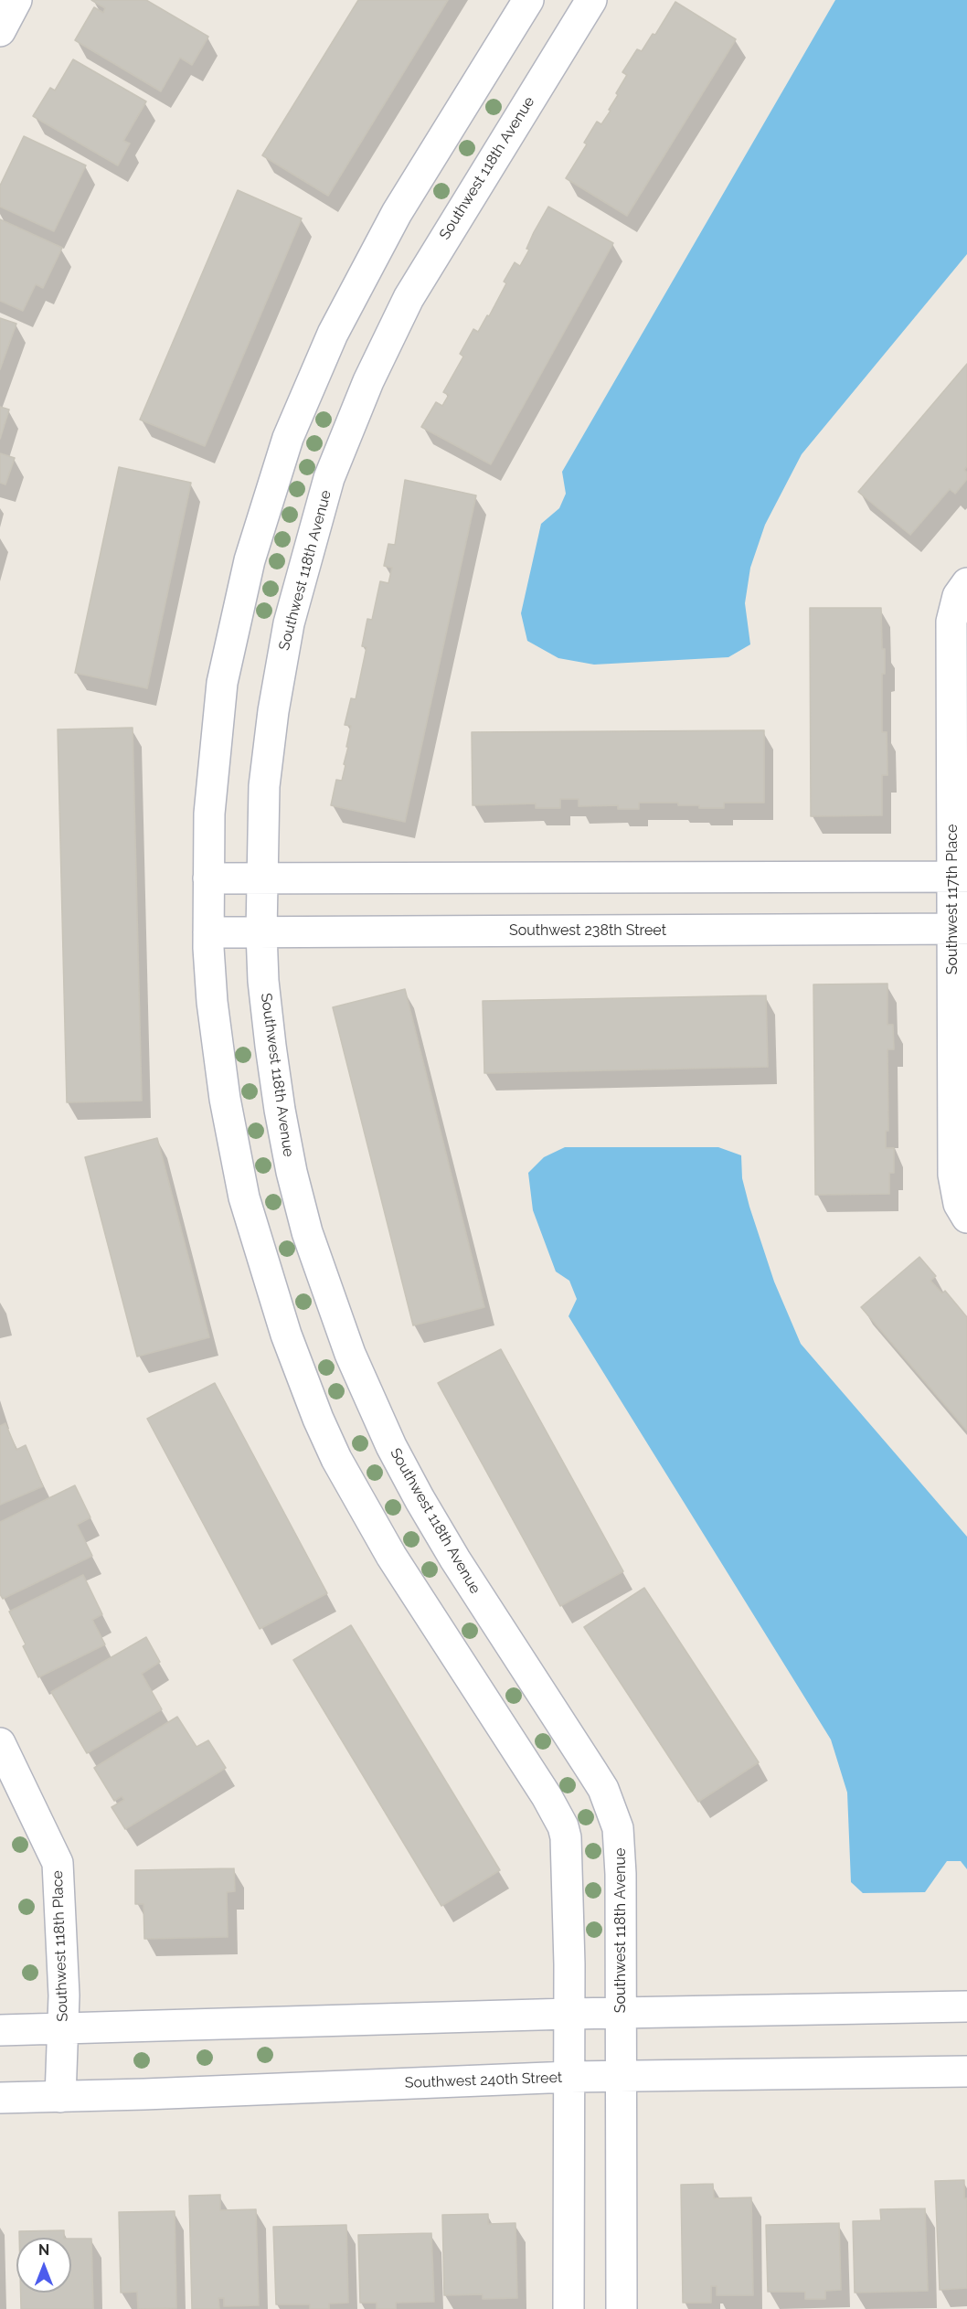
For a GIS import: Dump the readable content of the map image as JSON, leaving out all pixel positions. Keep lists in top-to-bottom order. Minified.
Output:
{"streets":{"street":["Southwest 118th Avenue","Southwest 117th Place","Southwest 238th Street","Southwest 118th Place","Southwest 240th Street"]},"crossings":[["Southwest 118th Avenue","Southwest 238th Street"],["Southwest 118th Avenue","Southwest 240th Street"],["Southwest 117th Place","Southwest 238th Street"],["Southwest 118th Place","Southwest 240th Street"]],"north":"top"}
